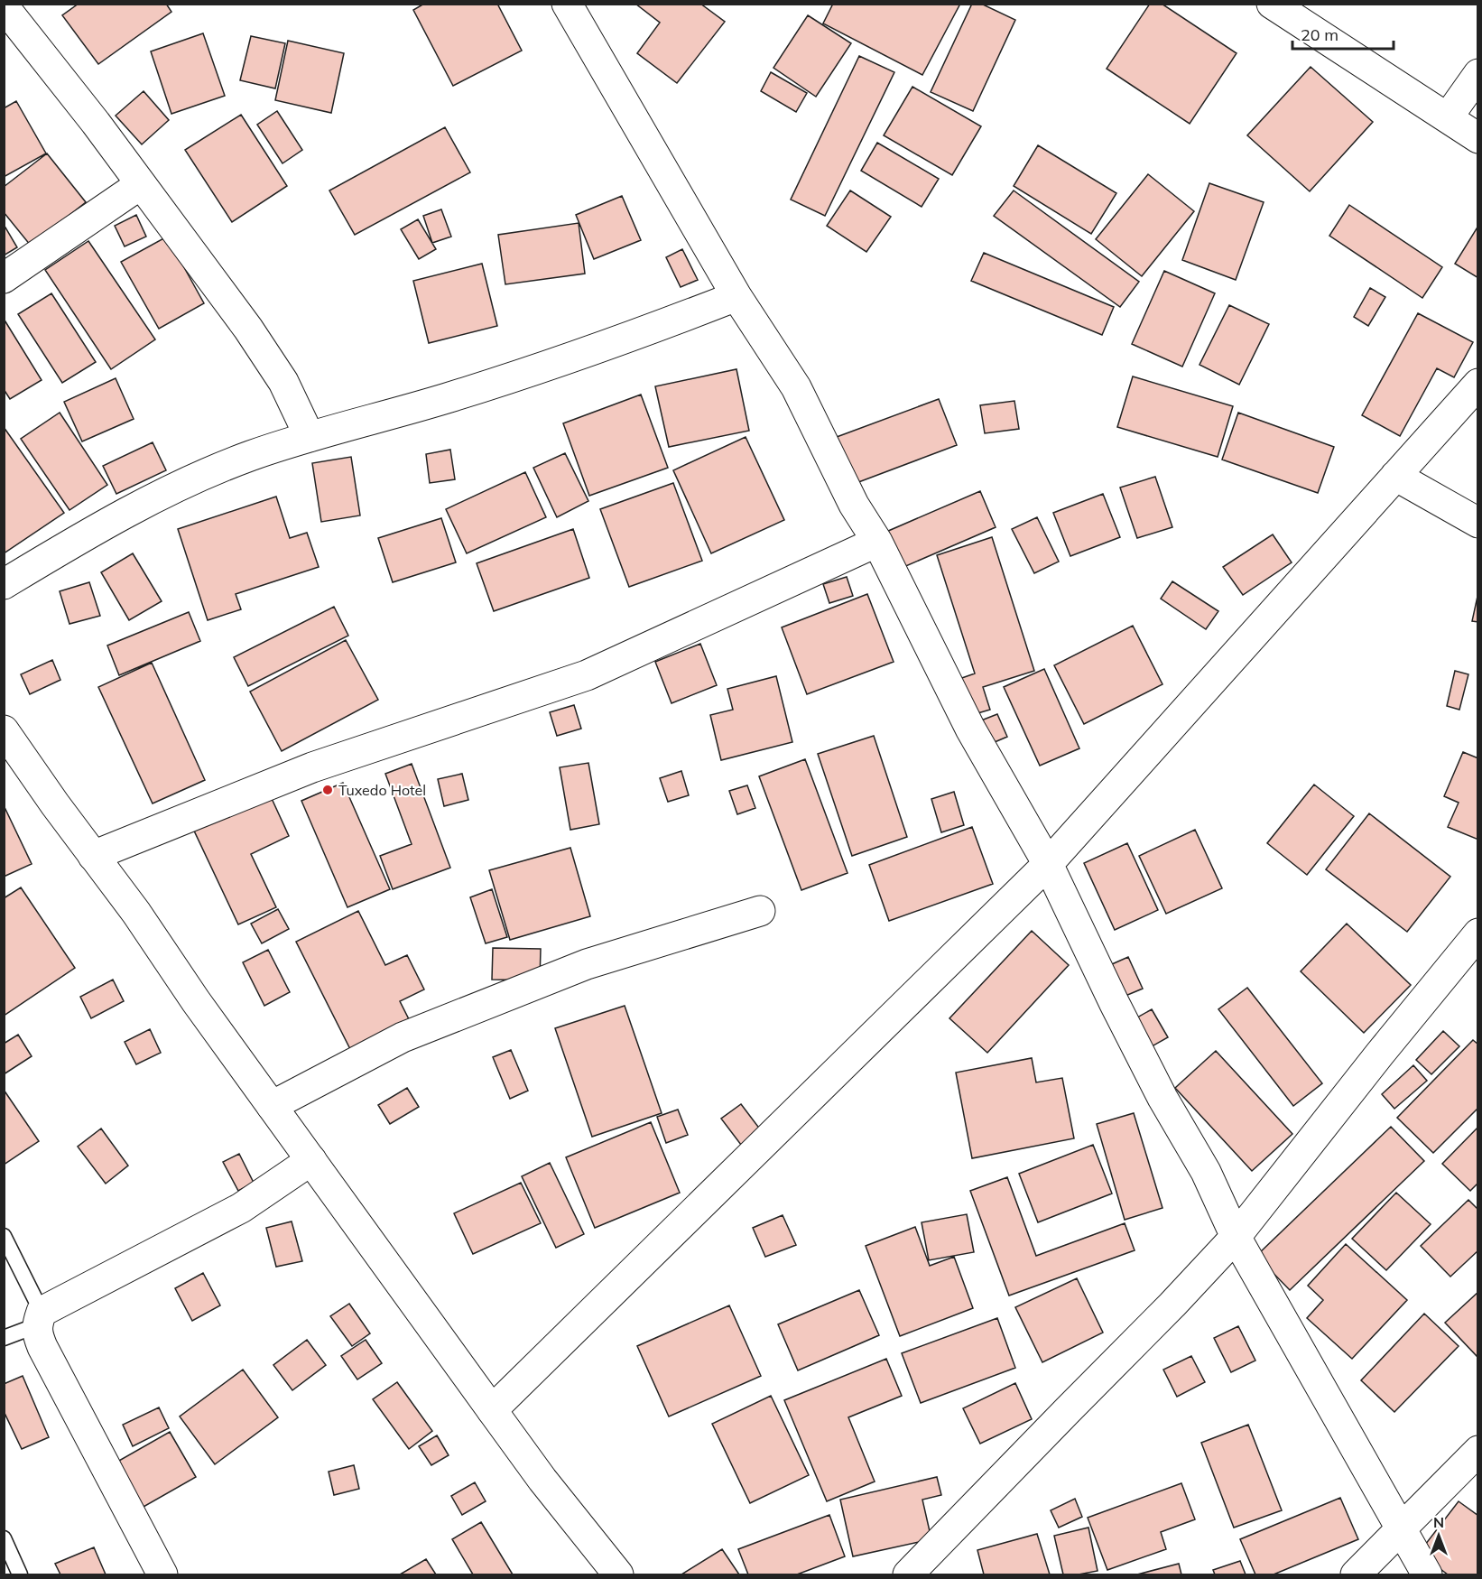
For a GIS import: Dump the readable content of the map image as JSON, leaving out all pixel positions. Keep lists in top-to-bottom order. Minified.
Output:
{"places":["Tuxedo Hotel"],"scale_bar":"20 m","north":"top"}
